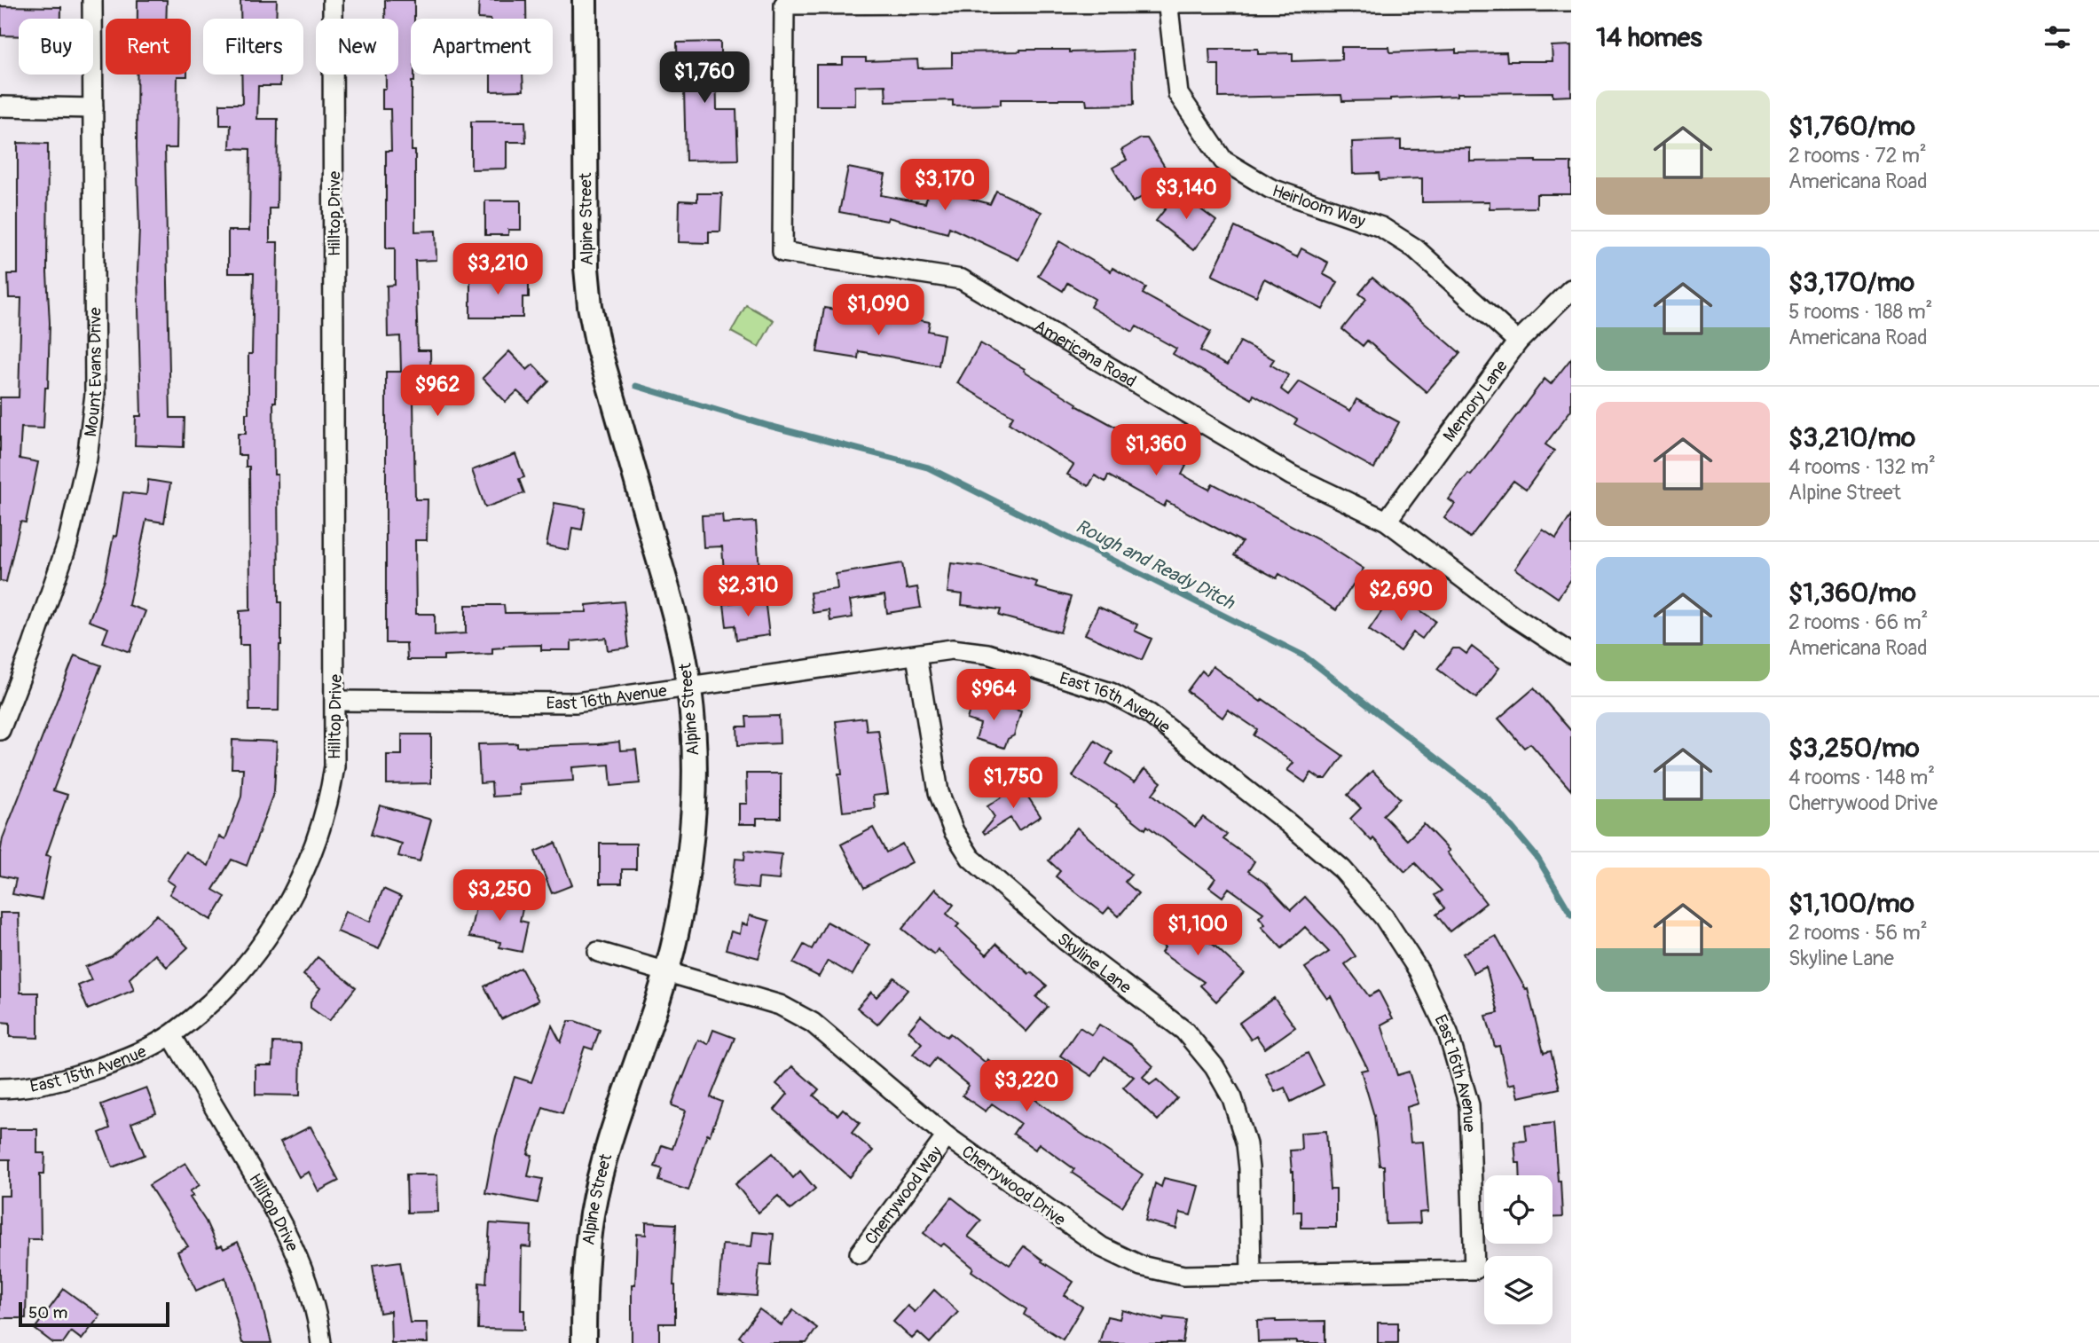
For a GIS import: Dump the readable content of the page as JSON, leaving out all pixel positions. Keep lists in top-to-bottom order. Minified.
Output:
{"streets":{"street":["Heirloom Way","Hilltop Drive","Alpine Street","Americana Road","Mount Evans Drive","Memory Lane","East 16th Avenue","Skyline Lane","East 15th Avenue","Cherrywood Drive","Cherrywood Way"]},"crossings":[["Heirloom Way","Americana Road"],["Heirloom Way","Memory Lane"],["Hilltop Drive","East 16th Avenue"],["Hilltop Drive","East 15th Avenue"],["Alpine Street","East 16th Avenue"],["Alpine Street","Cherrywood Drive"],["Americana Road","Memory Lane"],["East 16th Avenue","Skyline Lane"],["East 16th Avenue","Cherrywood Drive"],["Skyline Lane","Cherrywood Drive"],["Cherrywood Drive","Cherrywood Way"]],"water":["Rough and Ready Ditch"],"scale_bar":"50 m","page":{"heading":"14 homes","chip":["Buy","Rent","Filters","New","Apartment"],"price":["$1,760","$3,170","$3,140","$3,210","$1,090","$962","$1,360","$2,310","$2,690","$964","$1,750","$3,250","$1,100","$3,220"],"list":[{"name":"$1,760/mo","note":"2 rooms · 72 m² · Americana Road"},{"name":"$3,170/mo","note":"5 rooms · 188 m² · Americana Road"},{"name":"$3,210/mo","note":"4 rooms · 132 m² · Alpine Street"},{"name":"$1,360/mo","note":"2 rooms · 66 m² · Americana Road"},{"name":"$3,250/mo","note":"4 rooms · 148 m² · Cherrywood Drive"},{"name":"$1,100/mo","note":"2 rooms · 56 m² · Skyline Lane"}],"scale":"50 m"}}
